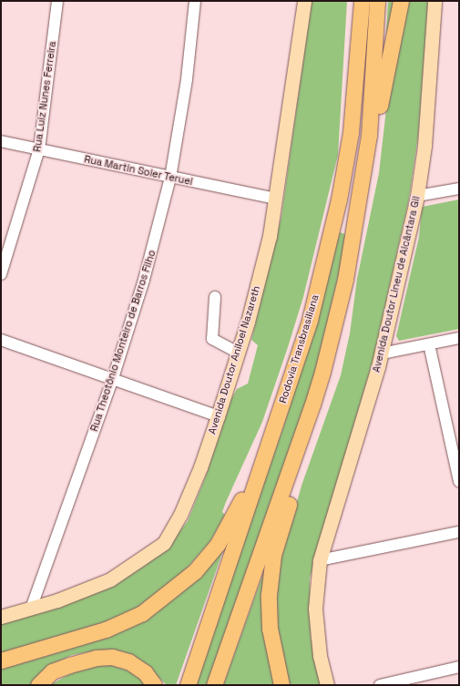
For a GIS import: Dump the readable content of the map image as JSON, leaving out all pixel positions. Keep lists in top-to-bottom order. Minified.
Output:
{"streets":{"highway":["Rodovia Transbrasiliana"],"main road":["Avenida Doutor Lineu de Alcântara Gil","Avenida Doutor Aniloel Nazareth"],"street":["Rua Luiz Nunes Ferreira","Rua Martin Soler Teruel","Rua Theotônio Monteiro de Barros Filho"]},"crossings":[["Rua Luiz Nunes Ferreira","Rua Martin Soler Teruel"],["Rua Martin Soler Teruel","Rua Theotônio Monteiro de Barros Filho"],["Rua Martin Soler Teruel","Avenida Doutor Aniloel Nazareth"],["Rua Theotônio Monteiro de Barros Filho","Avenida Doutor Aniloel Nazareth"]]}
